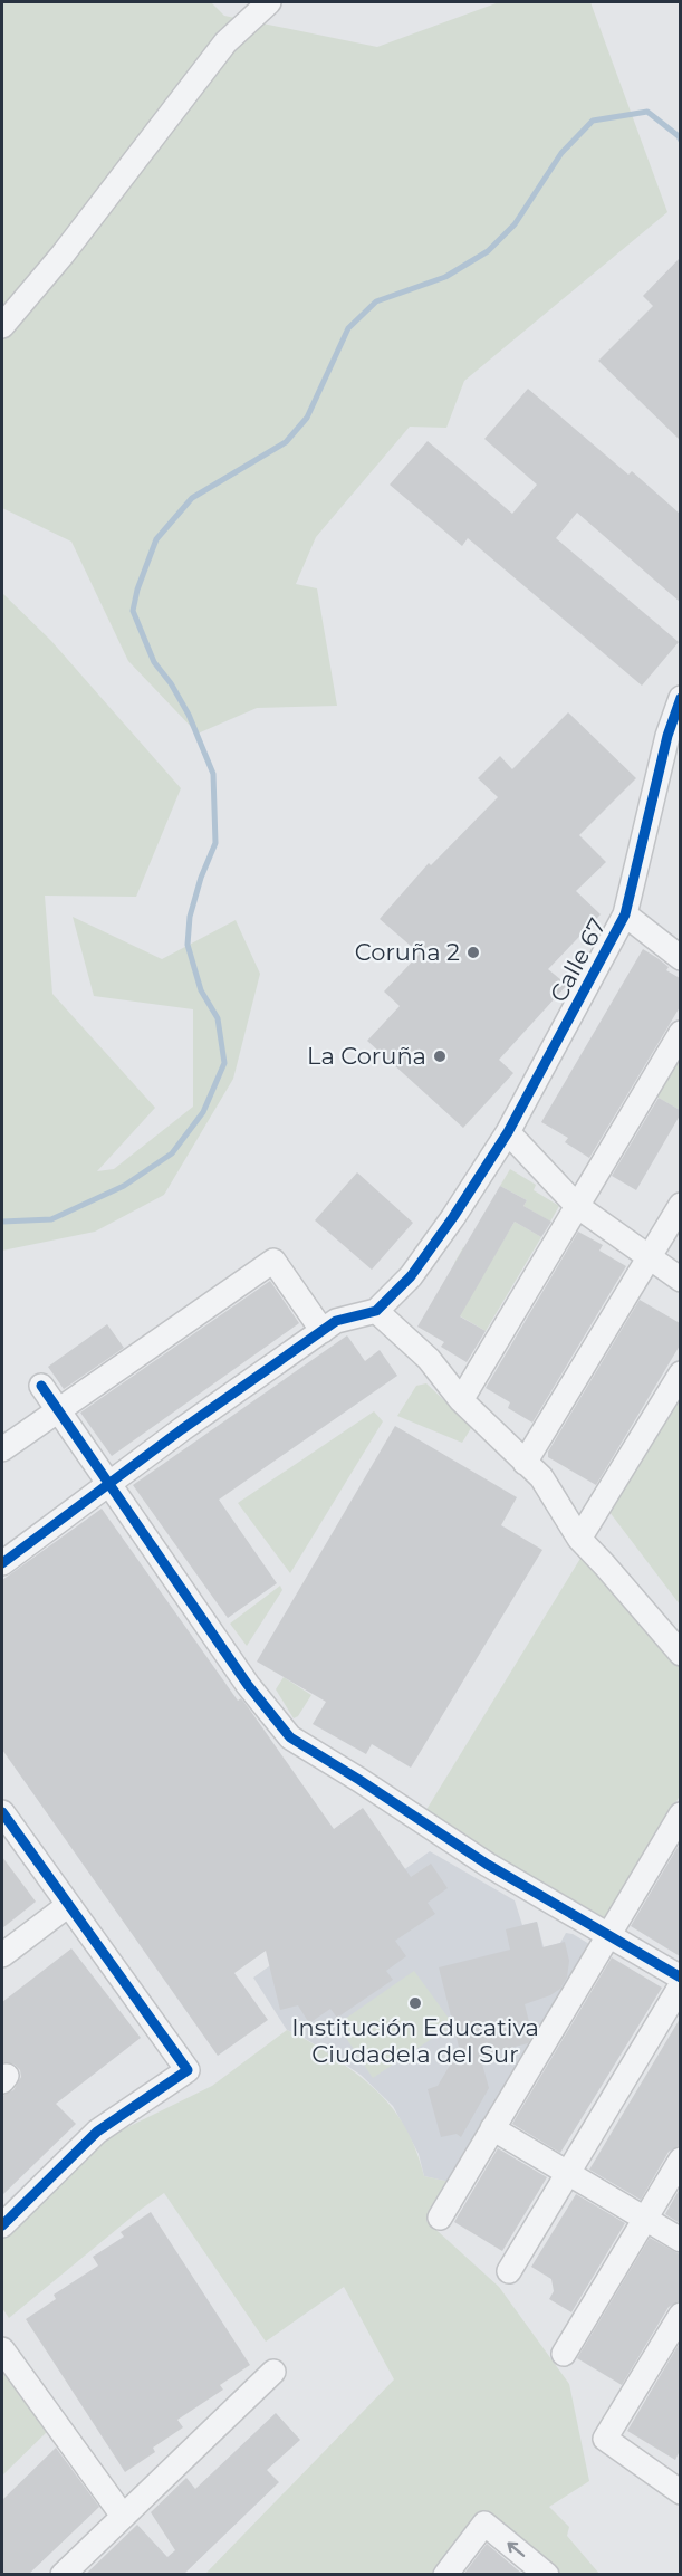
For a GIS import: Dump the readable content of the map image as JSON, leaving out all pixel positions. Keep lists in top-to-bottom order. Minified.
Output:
{"streets":{"street":["Calle 67"]},"places":["Coruña 2","La Coruña","Institución Educativa Ciudadela del Sur"]}
